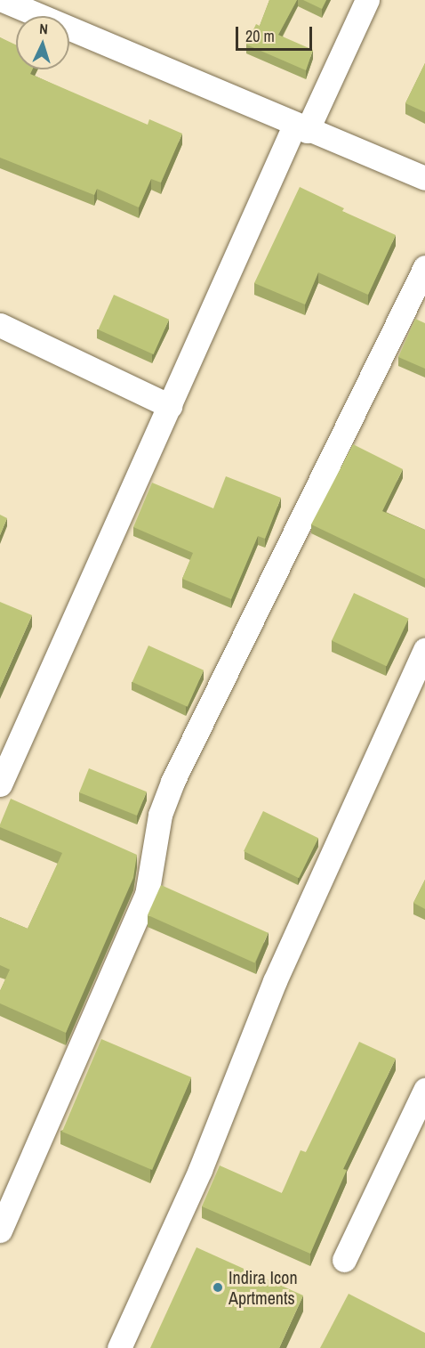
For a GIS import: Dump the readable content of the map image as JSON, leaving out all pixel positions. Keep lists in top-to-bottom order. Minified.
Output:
{"places":["Indira Icon Aprtments"],"scale_bar":"20 m","north":"top"}
